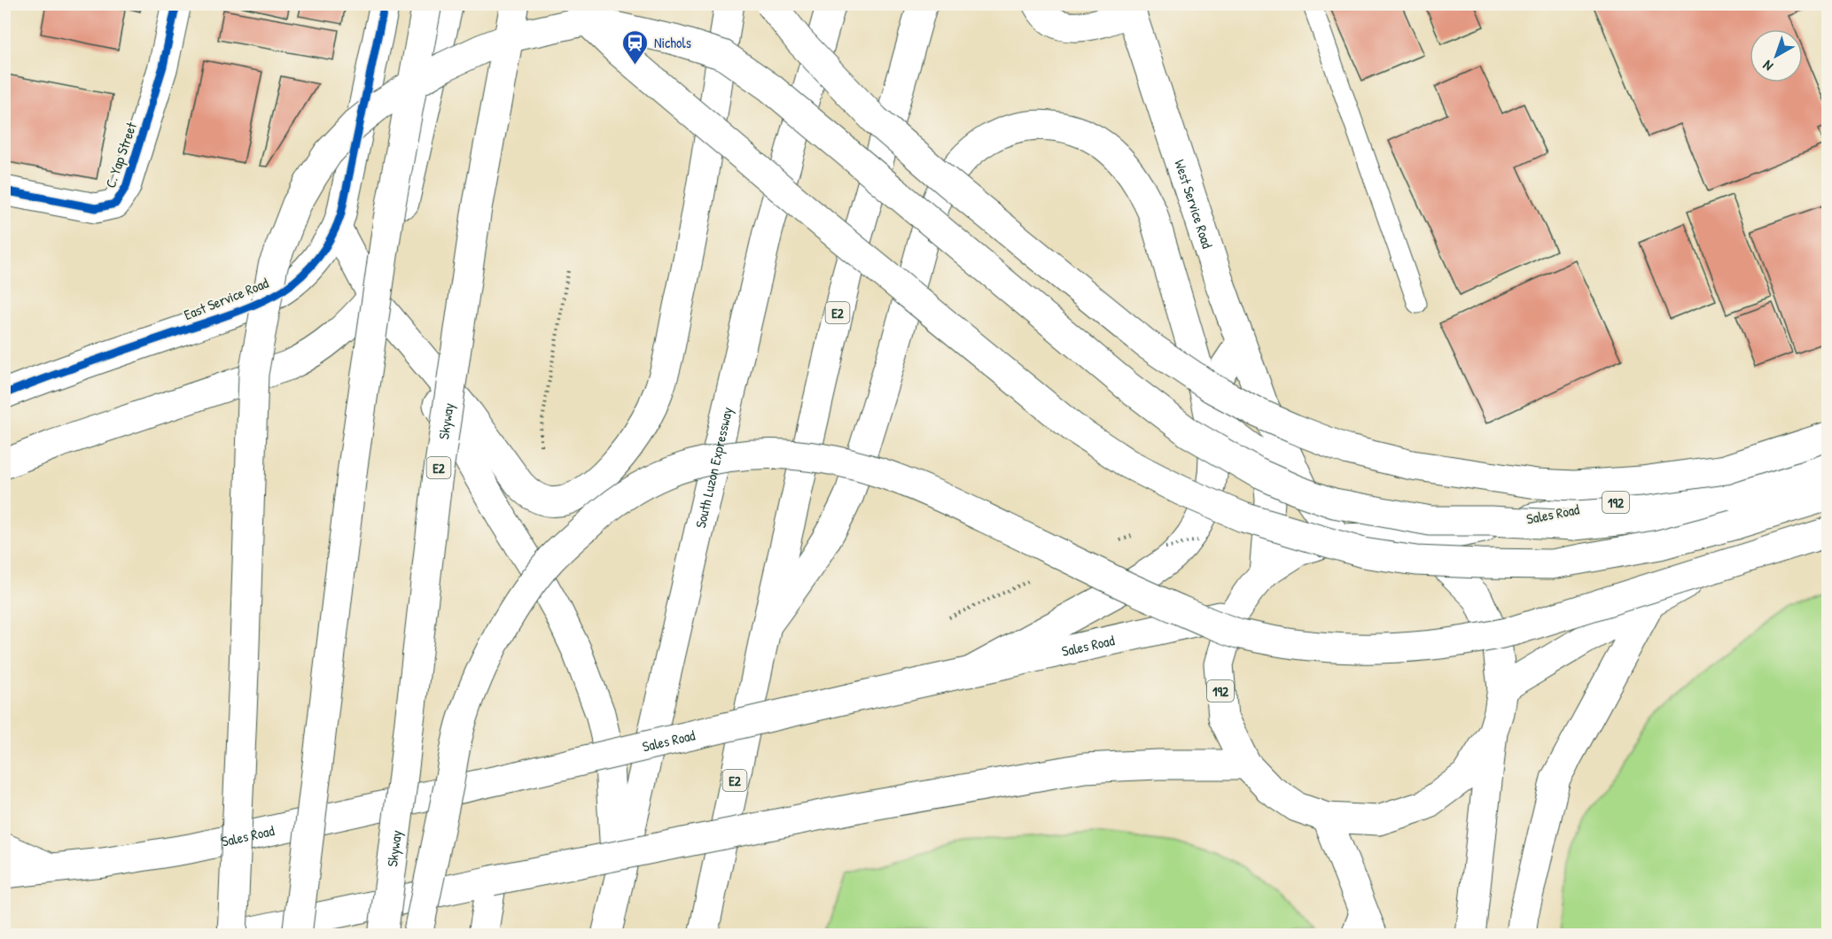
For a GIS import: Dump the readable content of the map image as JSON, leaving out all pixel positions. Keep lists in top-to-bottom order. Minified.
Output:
{"streets":{"main road":["C. Yap Street","West Service Road","East Service Road","E2","Skyway","South Luzon Expressway","192","Sales Road"]},"crossings":[["West Service Road","192"],["192","Sales Road"]],"places":{"station":["Nichols"]},"north":"bottom left"}
